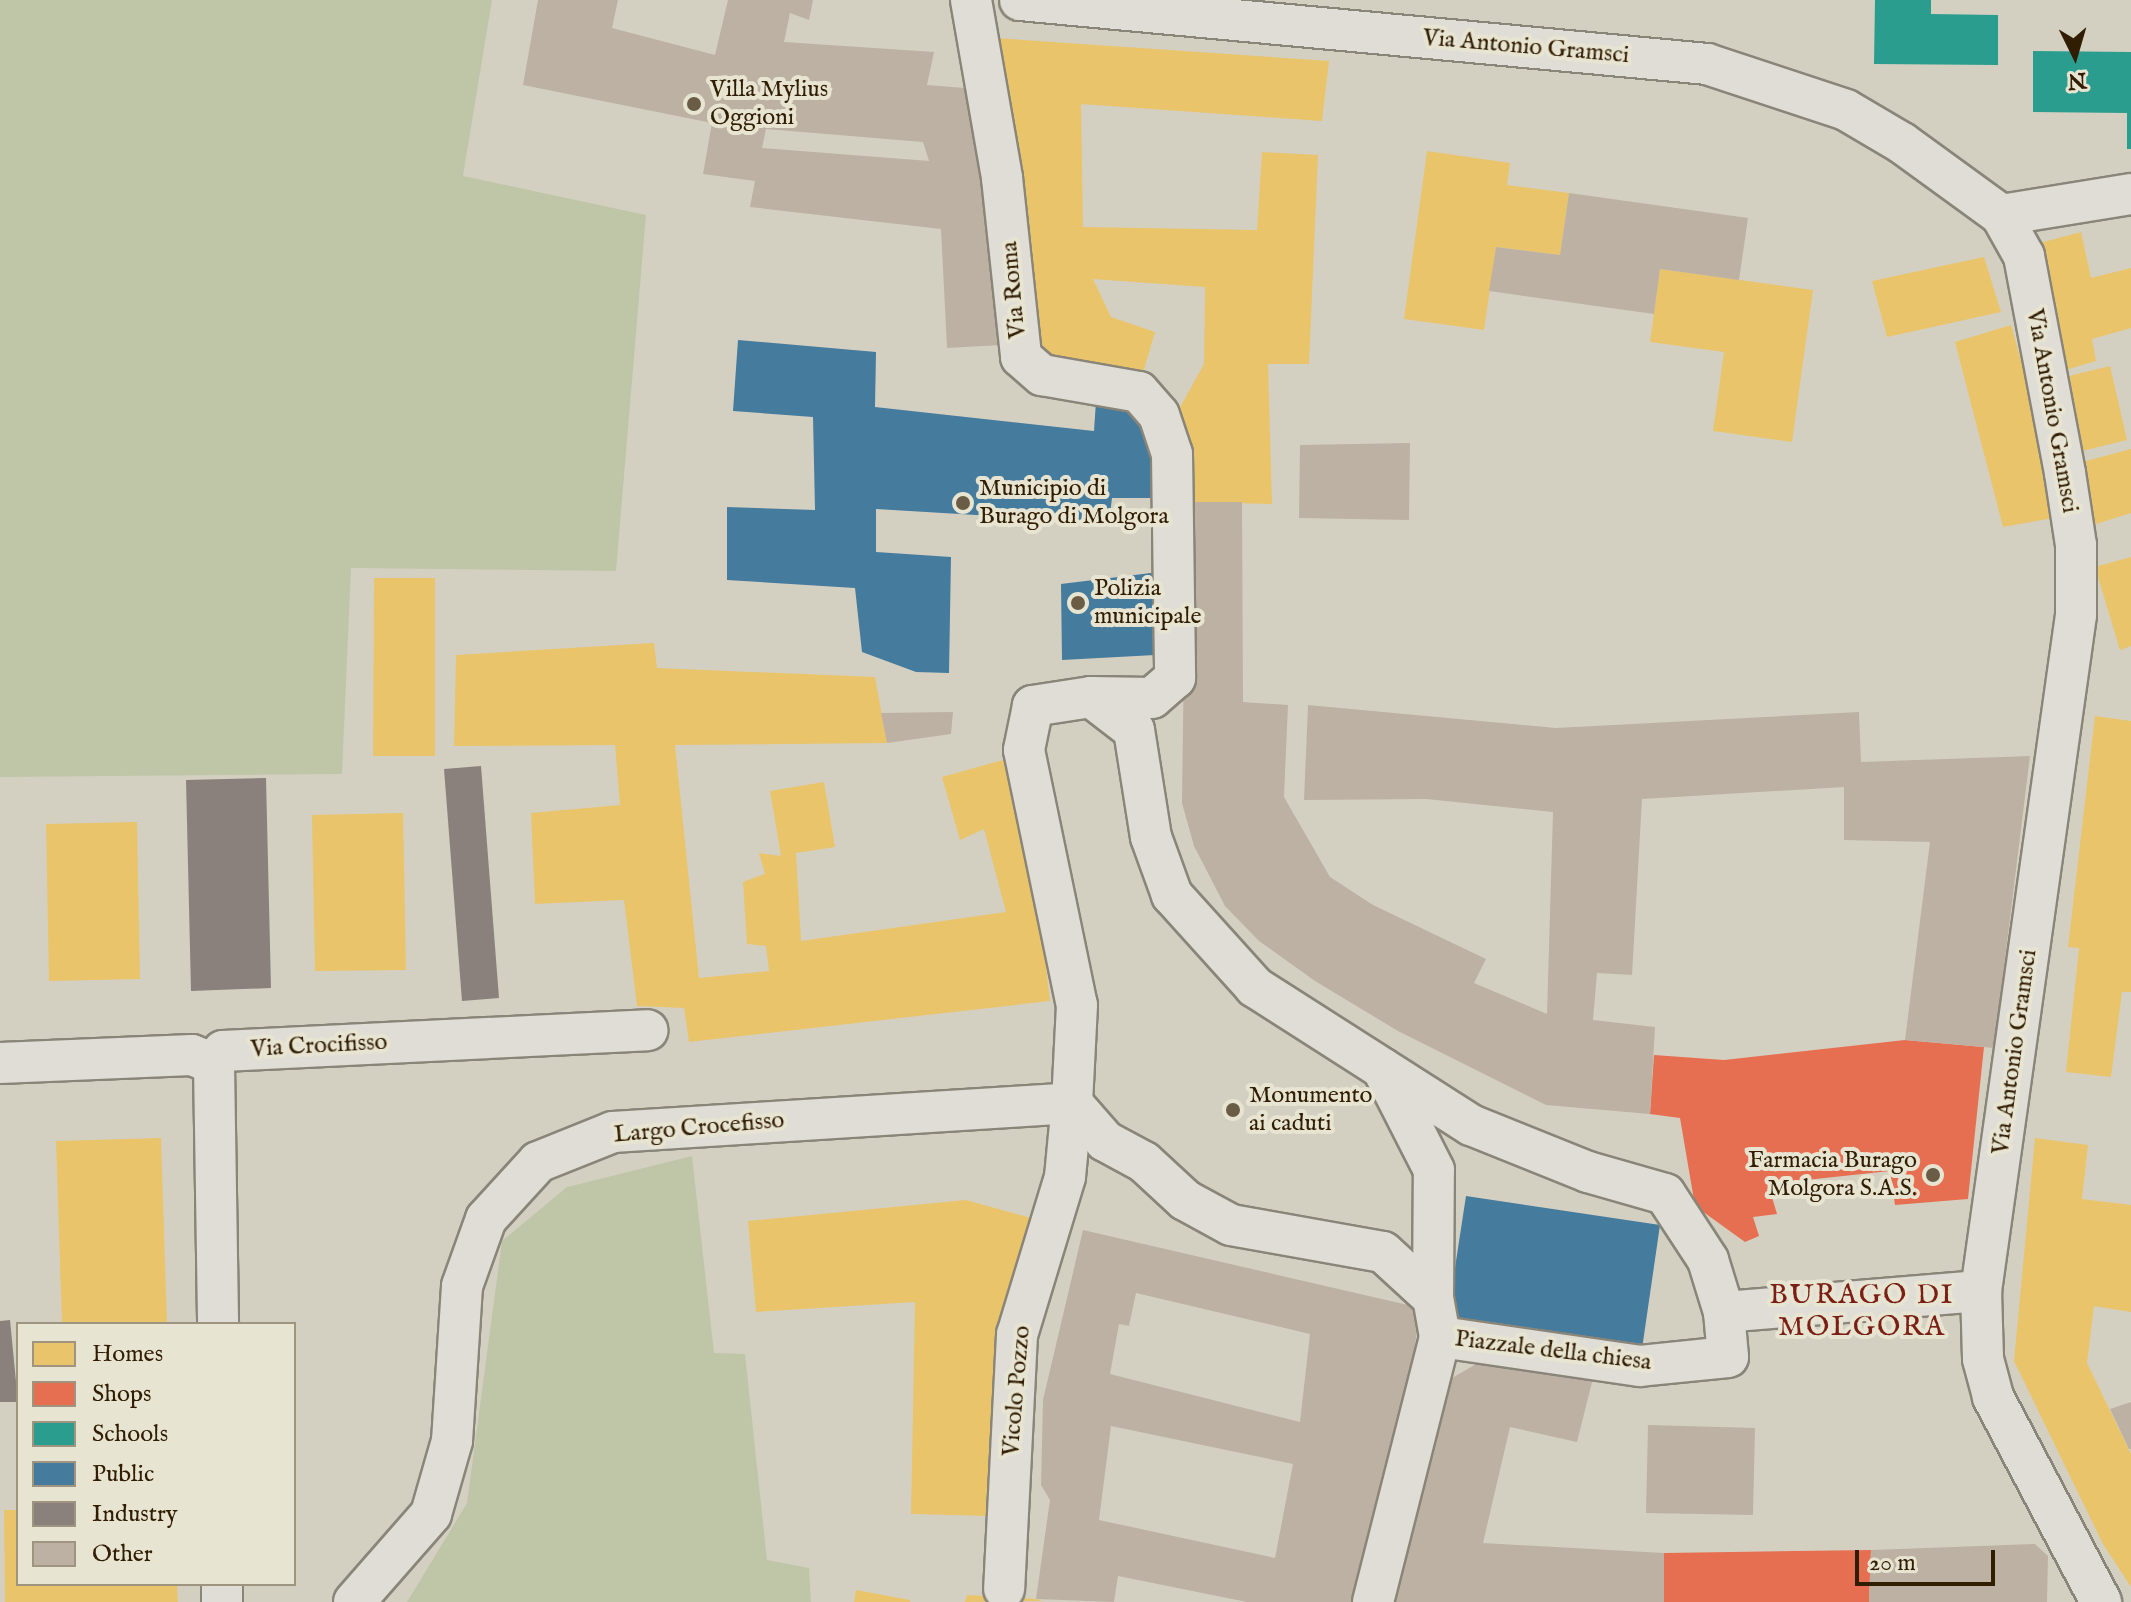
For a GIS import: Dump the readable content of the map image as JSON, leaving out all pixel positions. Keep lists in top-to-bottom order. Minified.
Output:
{"streets":{"street":["Via Antonio Gramsci","Via Roma","Via Crocifisso","Largo Crocefisso","Piazzale della chiesa","Vicolo Pozzo"]},"crossings":[["Via Roma","Largo Crocefisso"],["Via Roma","Vicolo Pozzo"],["Largo Crocefisso","Vicolo Pozzo"]],"districts":["BURAGO DI MOLGORA"],"places":["Villa Mylius Oggioni","Municipio di Burago di Molgora","Polizia municipale","Monumento ai caduti","Farmacia Burago Molgora S.A.S."],"legend":["Homes","Shops","Schools","Public","Industry","Other"],"scale_bar":"20 m","north":"bottom"}
